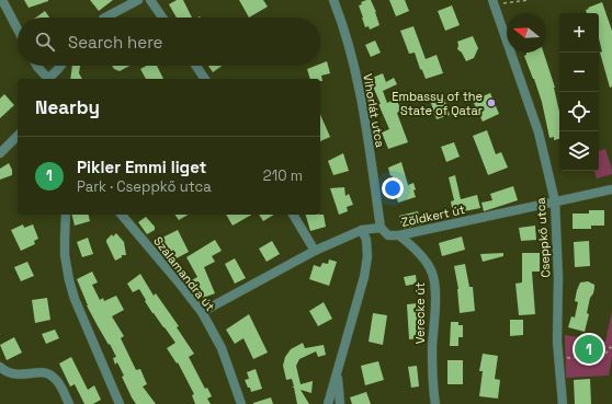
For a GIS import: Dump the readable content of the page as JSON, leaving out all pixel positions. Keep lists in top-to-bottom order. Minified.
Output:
{"streets":{"street":["Vihorlát utca","Zöldkert út","Cseppkő utca","Szalamandra út","Verecke út"]},"crossings":[["Vihorlát utca","Zöldkert út"],["Zöldkert út","Cseppkő utca"],["Zöldkert út","Szalamandra út"],["Zöldkert út","Verecke út"]],"places":["Embassy of the State of Qatar"],"north":"left","page":{"map_buttons":["+","−"],"search":"Search here","heading":"Nearby","list":[{"mark":"1","name":"Pikler Emmi liget","note":"Park · Cseppkő utca","value":"210 m"}],"pins":"1"}}
